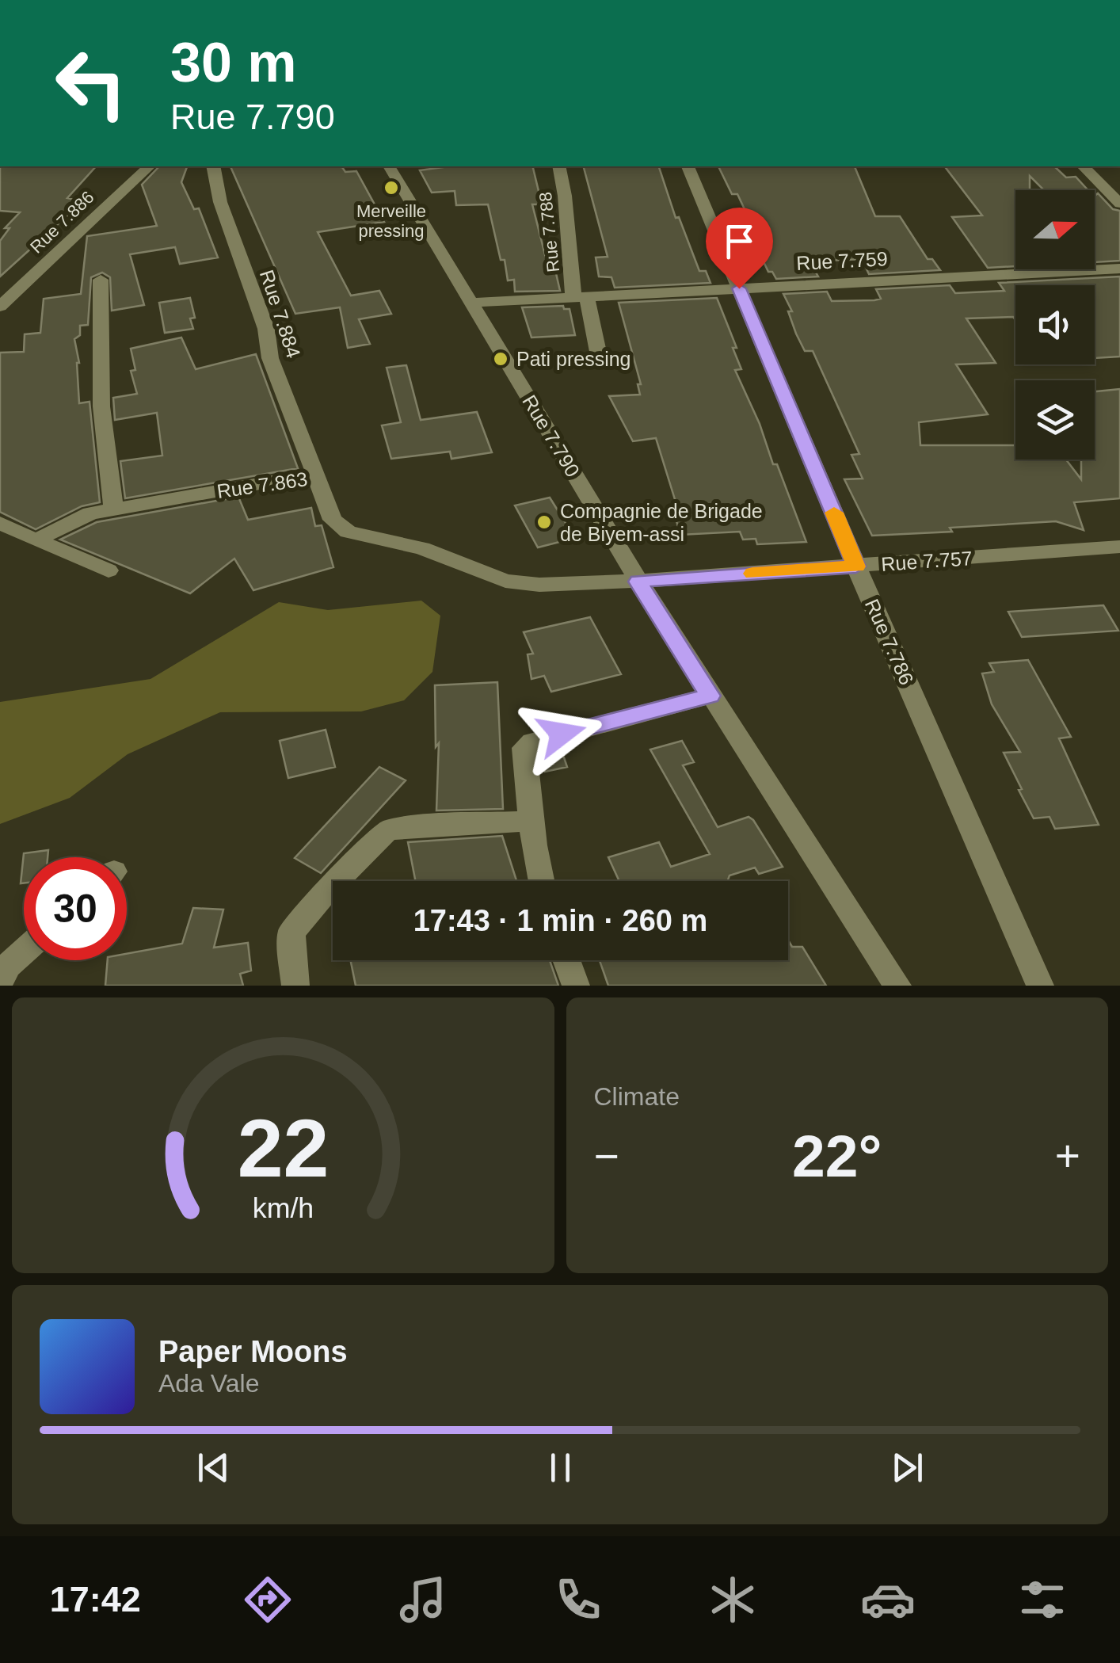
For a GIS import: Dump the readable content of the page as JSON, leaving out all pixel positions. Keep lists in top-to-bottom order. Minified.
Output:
{"streets":{"street":["Rue 7.886","Rue 7.788","Rue 7.759","Rue 7.884","Rue 7.790","Rue 7.863","Rue 7.757","Rue 7.786"]},"crossings":[["Rue 7.788","Rue 7.759"],["Rue 7.759","Rue 7.790"],["Rue 7.759","Rue 7.786"],["Rue 7.884","Rue 7.863"],["Rue 7.790","Rue 7.863"],["Rue 7.790","Rue 7.757"],["Rue 7.863","Rue 7.757"],["Rue 7.757","Rue 7.786"]],"places":["Merveille pressing","Pati pressing","Compagnie de Brigade de Biyem-assi"],"north":"right","page":{"turn":["30 m","Rue 7.790"],"limit":"30","trip":"17:43 · 1 min · 260 m","tile":"Climate","heat":["−","22°","+"],"song":["Paper Moons","Ada Vale"],"tabs":"17:42","gauge":["22","km/h"]}}
